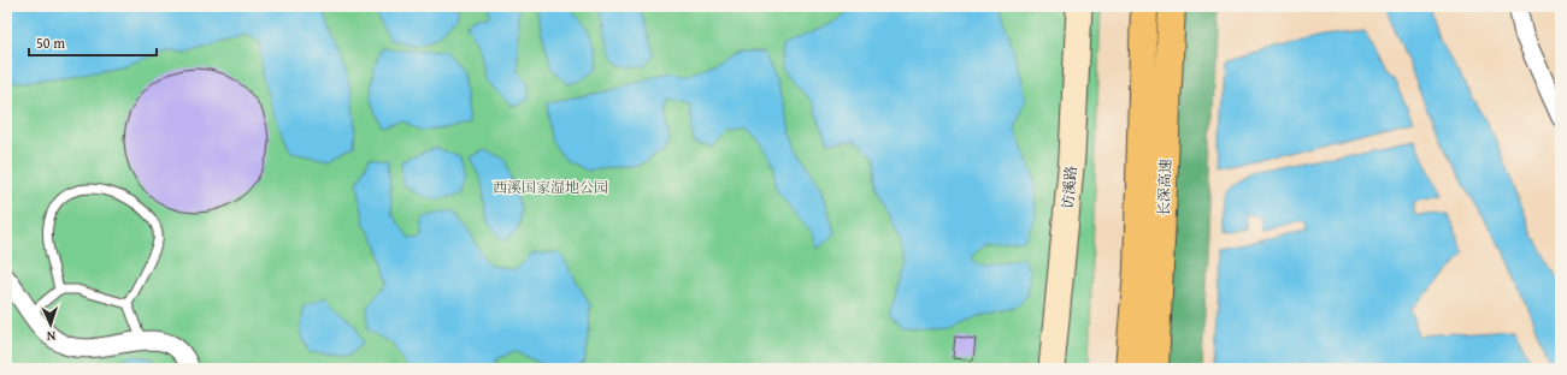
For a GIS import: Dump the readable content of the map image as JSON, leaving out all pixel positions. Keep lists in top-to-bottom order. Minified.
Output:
{"streets":{"highway":["长深高速"],"street":["访溪路"]},"parks":["西溪国家湿地公园"],"scale_bar":"50 m","north":"bottom"}
